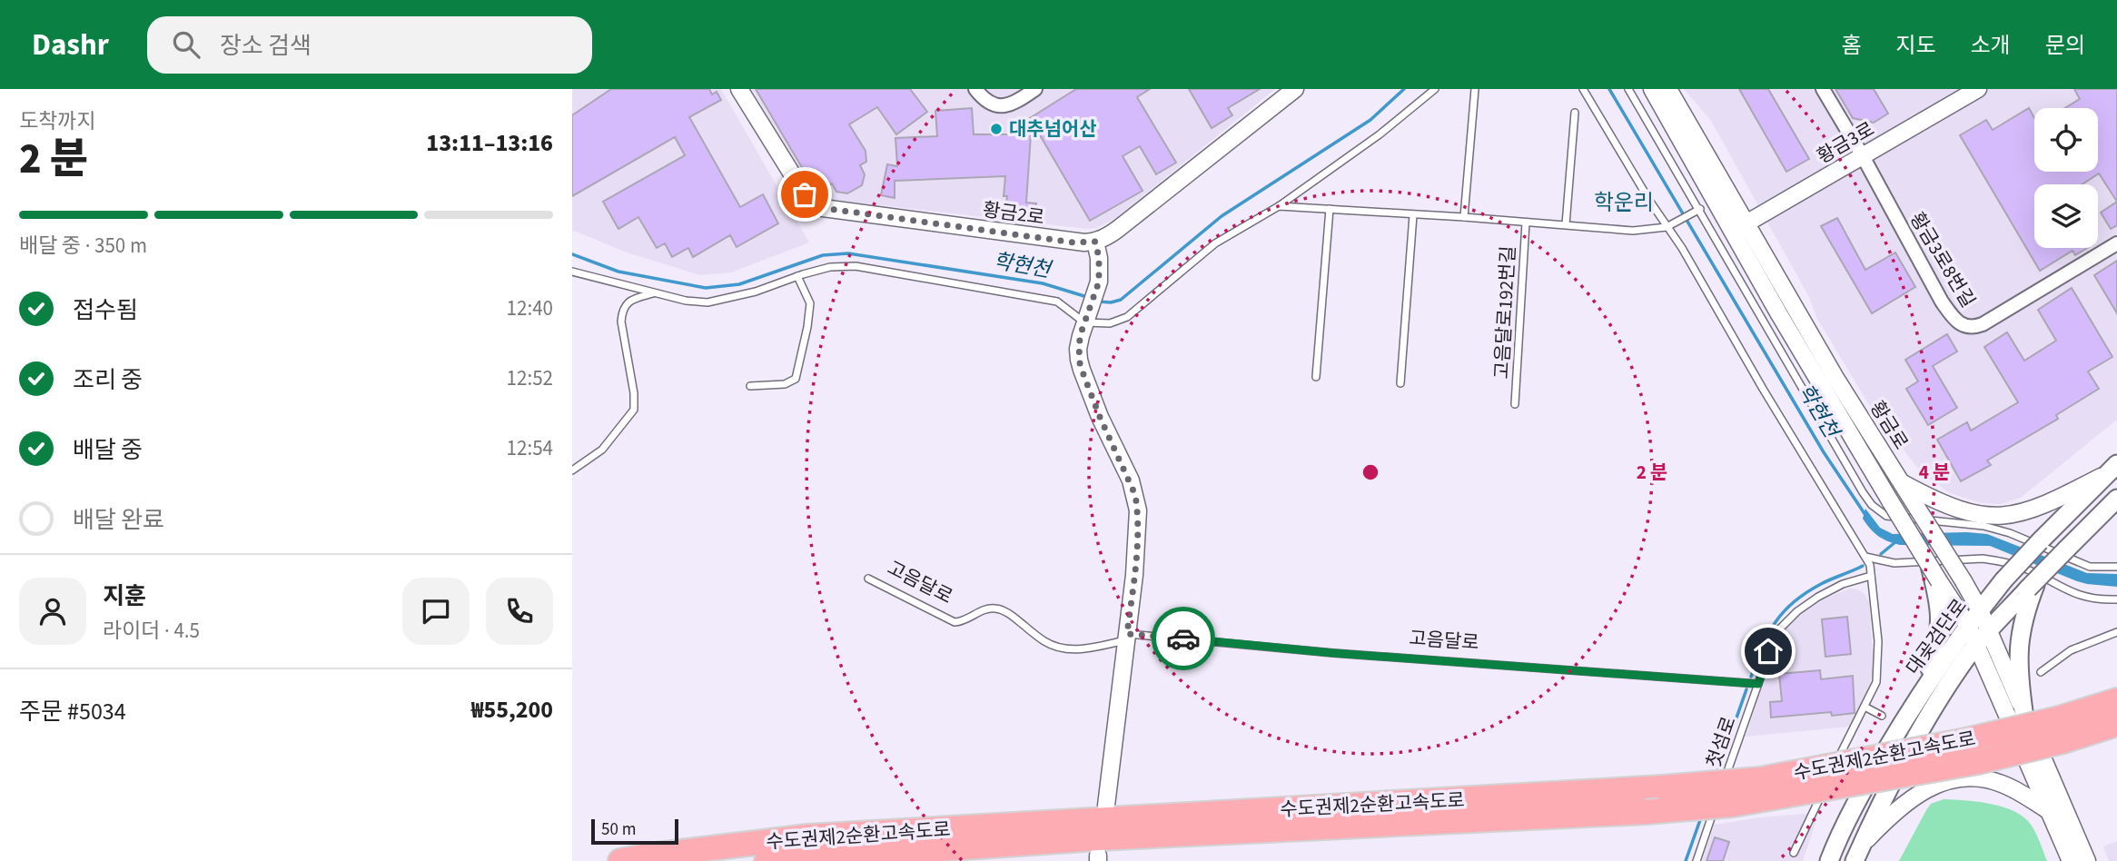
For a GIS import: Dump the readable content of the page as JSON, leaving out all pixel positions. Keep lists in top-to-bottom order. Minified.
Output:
{"streets":{"highway":["수도권제2순환고속도로"],"main road":["대곶검단로"],"street":["황금3로","황금2로","황금3로8번길","황금로"],"lane":["고음달로192번길","고음달로","첫섬로"]},"crossings":[["황금3로","황금3로8번길"],["황금3로","황금로"],["황금로","대곶검단로"],["고음달로","첫섬로"]],"districts":["학운리"],"water":["학현천"],"places":["대추넘어산"],"scale_bar":"50 m","page":{"header":"Dashr","search":"장소 검색","nav":["홈","지도","소개","문의"],"heading":["2 분","도착까지","13:11–13:16"],"panel":["지훈","라이더 · 4.5","주문 #5034","₩55,200"],"bar":"배달 중 · 350 m","list":[["접수됨","12:40"],["조리 중","12:52"],["배달 중","12:54"],"배달 완료"],"scale":"50 m"},"rings":["2 분","4 분"]}
